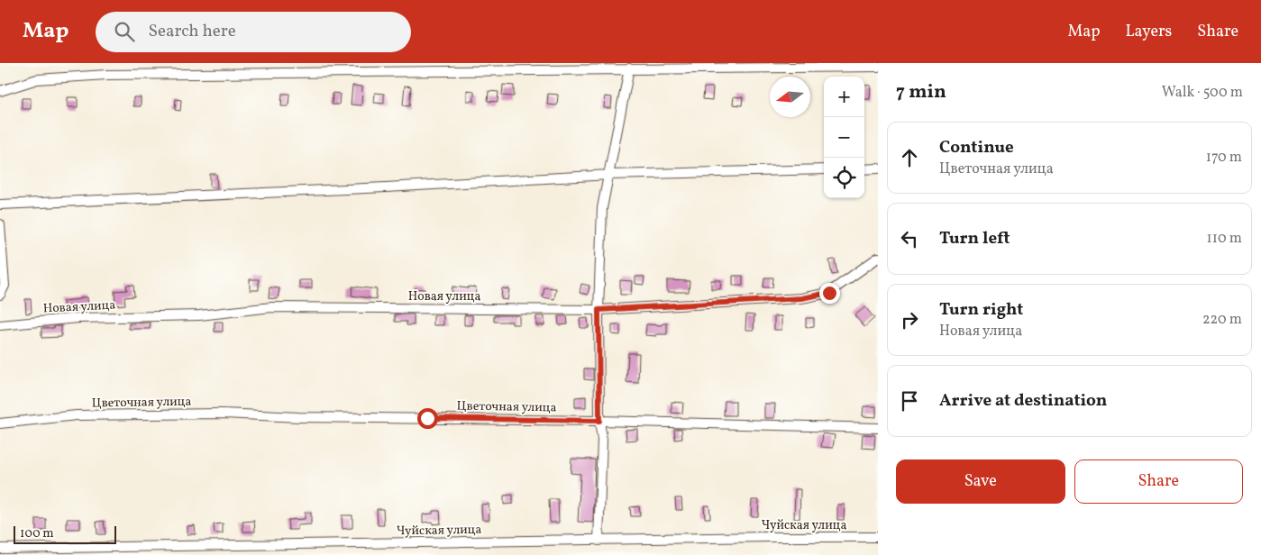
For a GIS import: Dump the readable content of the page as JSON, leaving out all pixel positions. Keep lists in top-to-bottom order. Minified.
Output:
{"streets":{"street":["Новая улица","Цветочная улица","Чуйская улица"]},"scale_bar":"100 m","north":"left","page":{"header":"Map","search":"Search here","nav":["Map","Layers","Share"],"heading":["7 min","Walk · 500 m"],"map_buttons":["+","−"],"list":[["Continue","Цветочная улица","170 m"],["Turn left","110 m"],["Turn right","Новая улица","220 m"],"Arrive at destination"],"buttons":["Save","Share"],"scale":"100 m"}}
